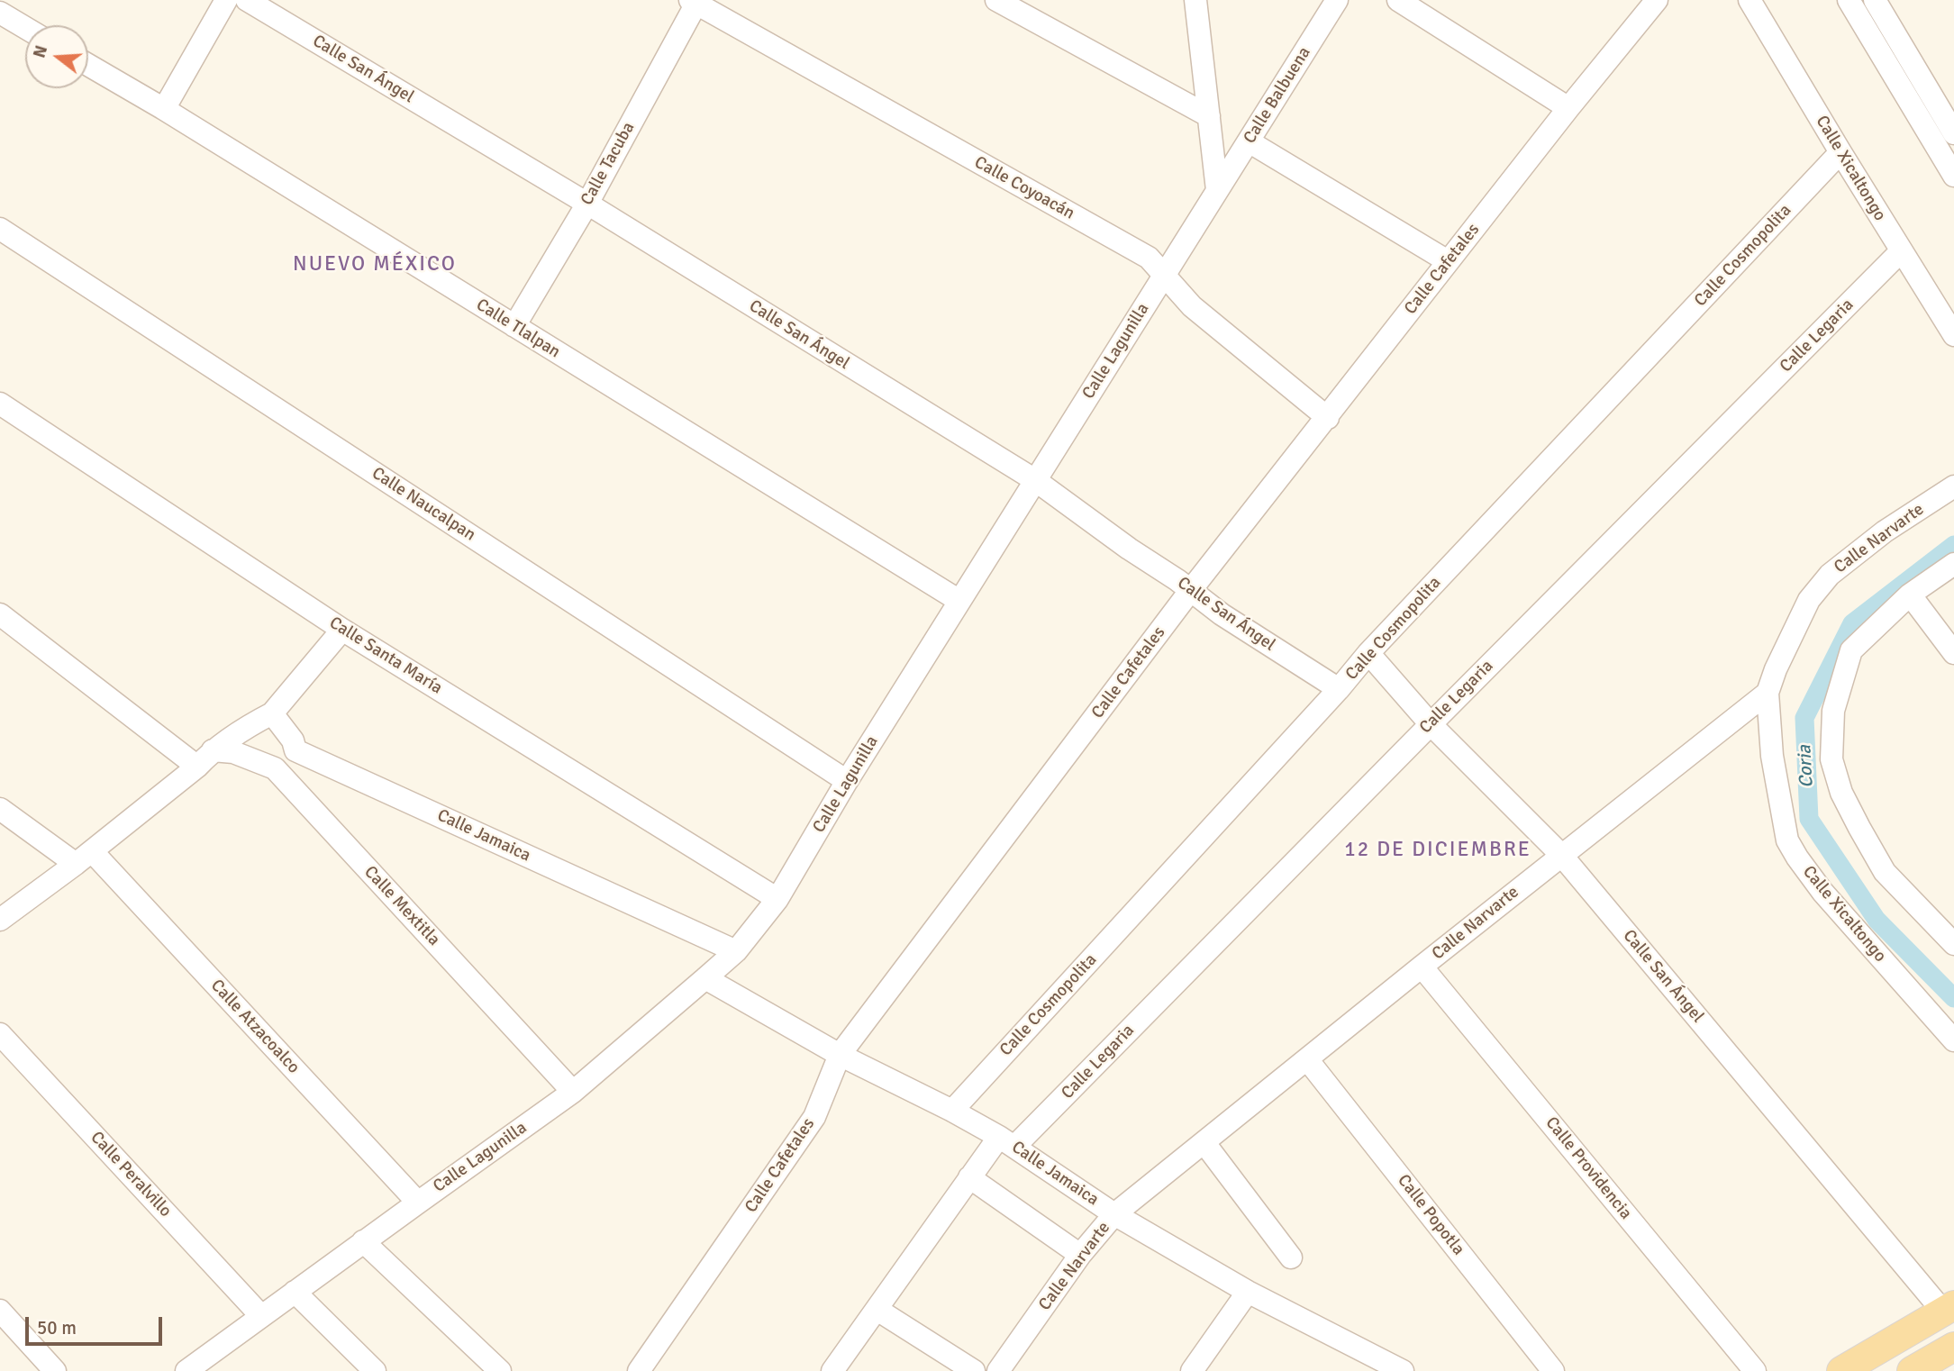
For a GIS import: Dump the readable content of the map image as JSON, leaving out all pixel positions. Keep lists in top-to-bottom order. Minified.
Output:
{"streets":{"street":["Calle San Ángel","Calle Balbuena","Calle Tacuba","Calle Xicaltongo","Calle Coyoacán","Calle Cosmopolita","Calle Cafetales","Calle Tlalpan","Calle Legaria","Calle Lagunilla","Calle Naucalpan","Calle Narvarte","Calle Santa María","Calle Jamaica","Calle Mextitla","Calle Atzacoalco","Calle Providencia","Calle Peralvillo","Calle Popotla"]},"crossings":[["Calle San Ángel","Calle Tacuba"],["Calle San Ángel","Calle Cosmopolita"],["Calle San Ángel","Calle Cafetales"],["Calle San Ángel","Calle Legaria"],["Calle San Ángel","Calle Lagunilla"],["Calle San Ángel","Calle Narvarte"],["Calle Balbuena","Calle Lagunilla"],["Calle Tacuba","Calle Coyoacán"],["Calle Tacuba","Calle Tlalpan"],["Calle Xicaltongo","Calle Cosmopolita"],["Calle Xicaltongo","Calle Legaria"],["Calle Xicaltongo","Calle Narvarte"],["Calle Coyoacán","Calle Cafetales"],["Calle Coyoacán","Calle Lagunilla"],["Calle Cosmopolita","Calle Jamaica"],["Calle Cafetales","Calle Jamaica"],["Calle Tlalpan","Calle Lagunilla"],["Calle Legaria","Calle Jamaica"],["Calle Lagunilla","Calle Naucalpan"],["Calle Lagunilla","Calle Santa María"],["Calle Lagunilla","Calle Jamaica"],["Calle Lagunilla","Calle Mextitla"],["Calle Lagunilla","Calle Atzacoalco"],["Calle Lagunilla","Calle Peralvillo"],["Calle Narvarte","Calle Jamaica"],["Calle Narvarte","Calle Providencia"],["Calle Narvarte","Calle Popotla"]],"districts":["NUEVO MÉXICO","12 DE DICIEMBRE"],"water":["Coria"],"scale_bar":"50 m","north":"left"}
